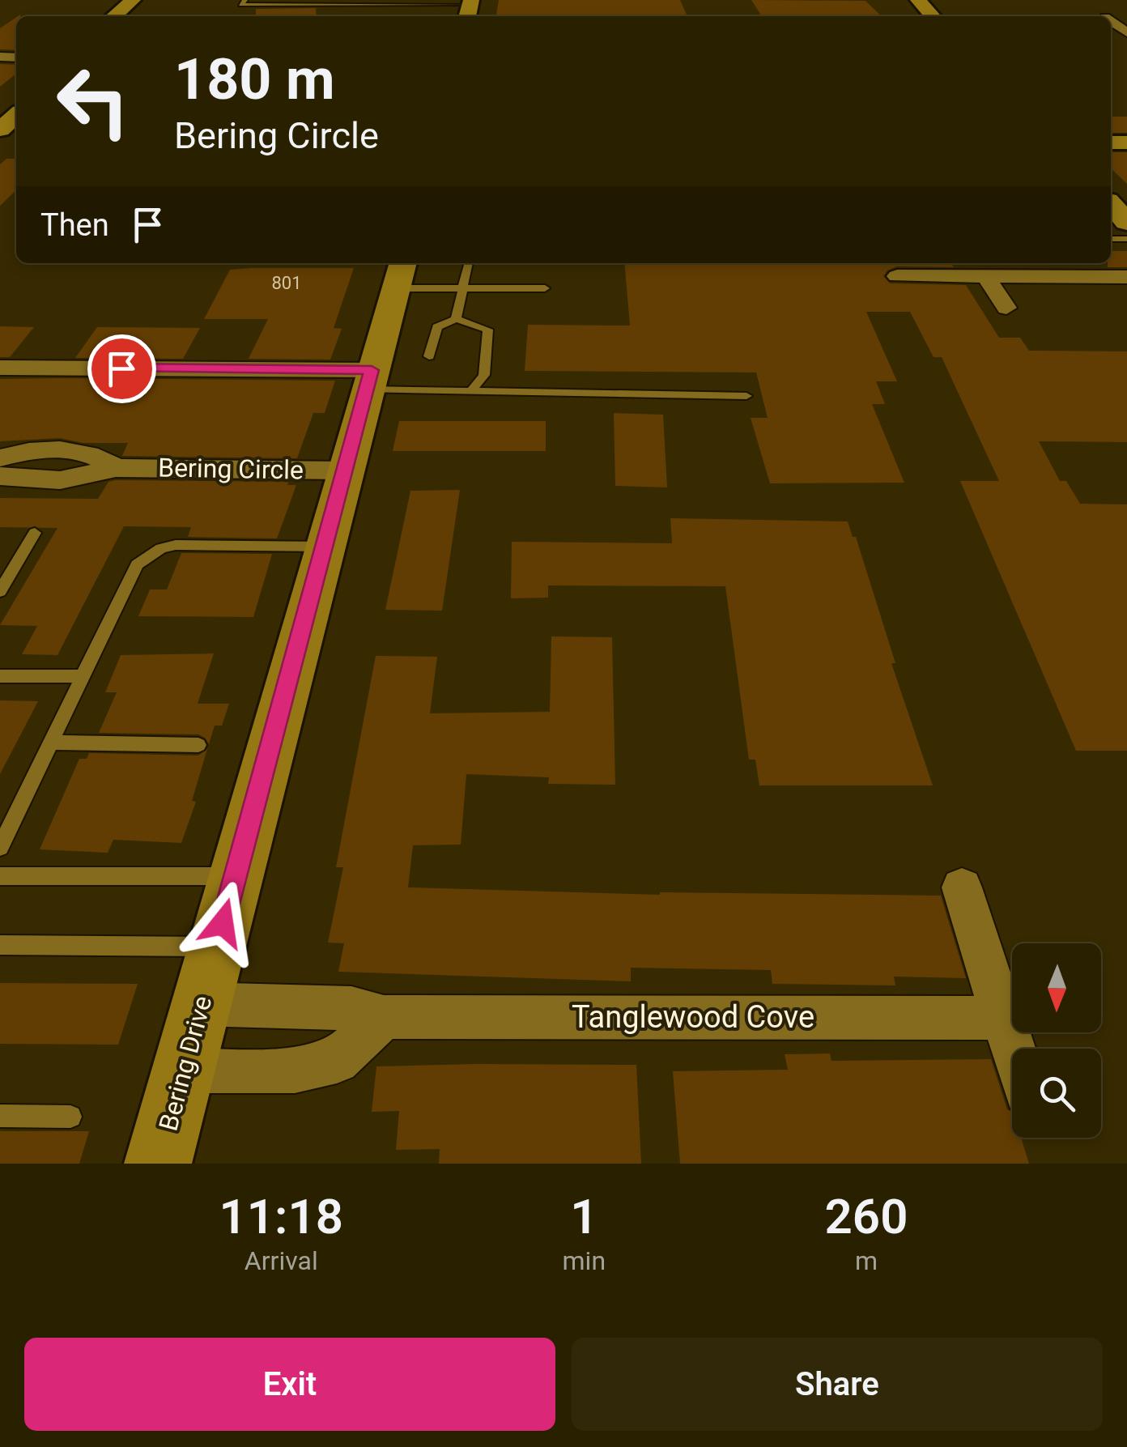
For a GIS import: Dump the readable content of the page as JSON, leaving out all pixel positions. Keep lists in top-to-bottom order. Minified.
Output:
{"streets":{"street":["Bering Circle","Tanglewood Cove","Bering Drive"]},"crossings":[["Bering Circle","Bering Drive"],["Tanglewood Cove","Bering Drive"]],"house_numbers":["801"],"north":"bottom","page":{"turn":["180 m","Bering Circle"],"then":"Then","eta":["11:18","Arrival","1","min","260","m"],"buttons":["Exit","Share"]}}
